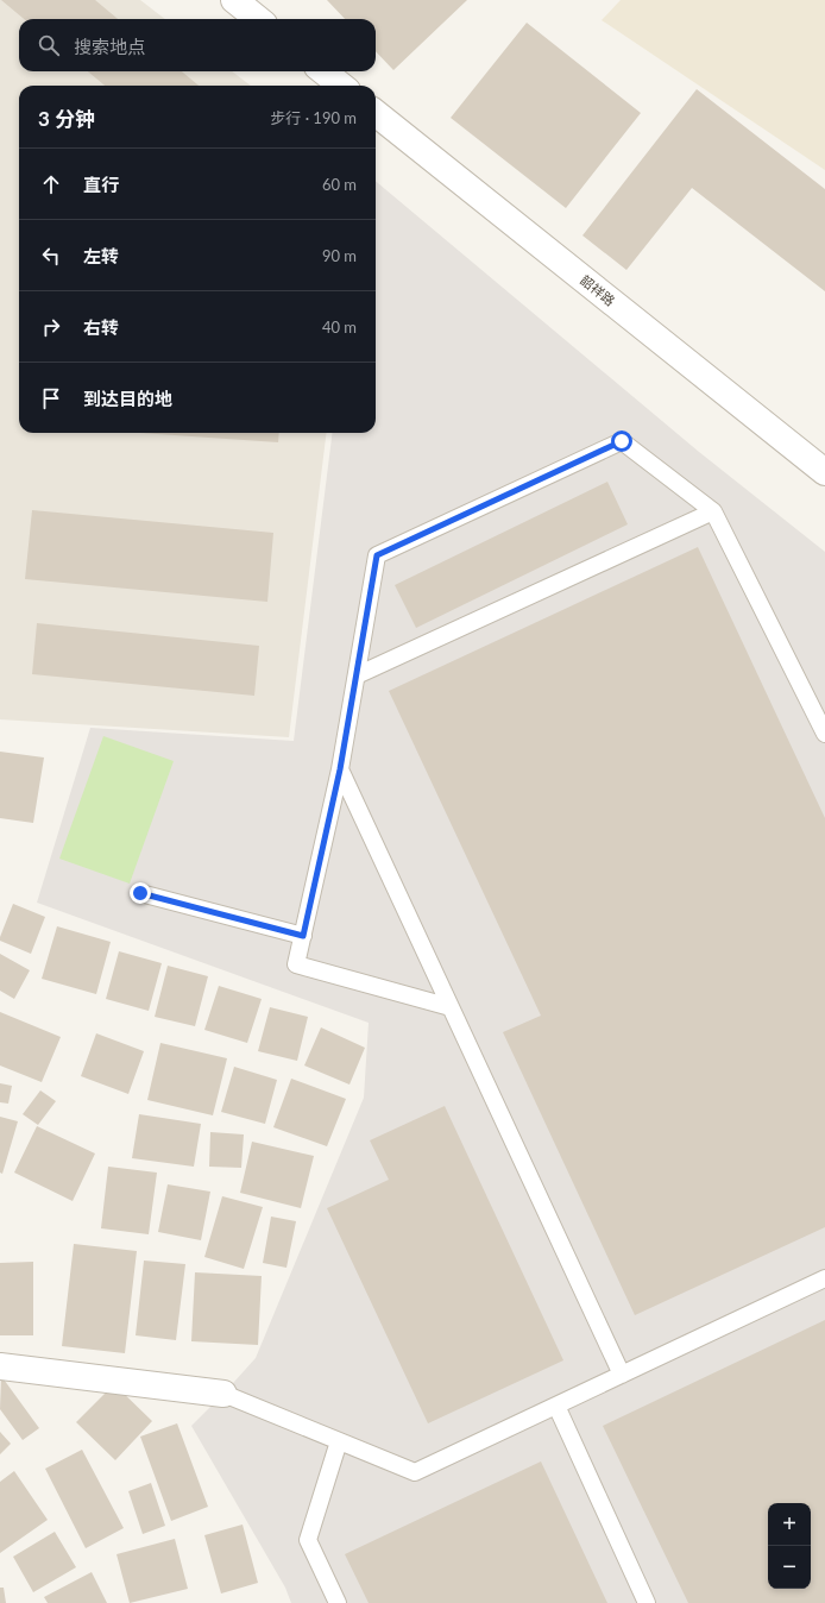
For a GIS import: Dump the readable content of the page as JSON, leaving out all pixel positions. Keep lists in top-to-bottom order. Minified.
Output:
{"streets":{"street":["韶祥路"]},"page":{"search":"搜索地点","heading":["3 分钟","步行 · 190 m"],"list":[["直行","60 m"],["左转","90 m"],["右转","40 m"],"到达目的地"],"map_buttons":["+","−"]}}
